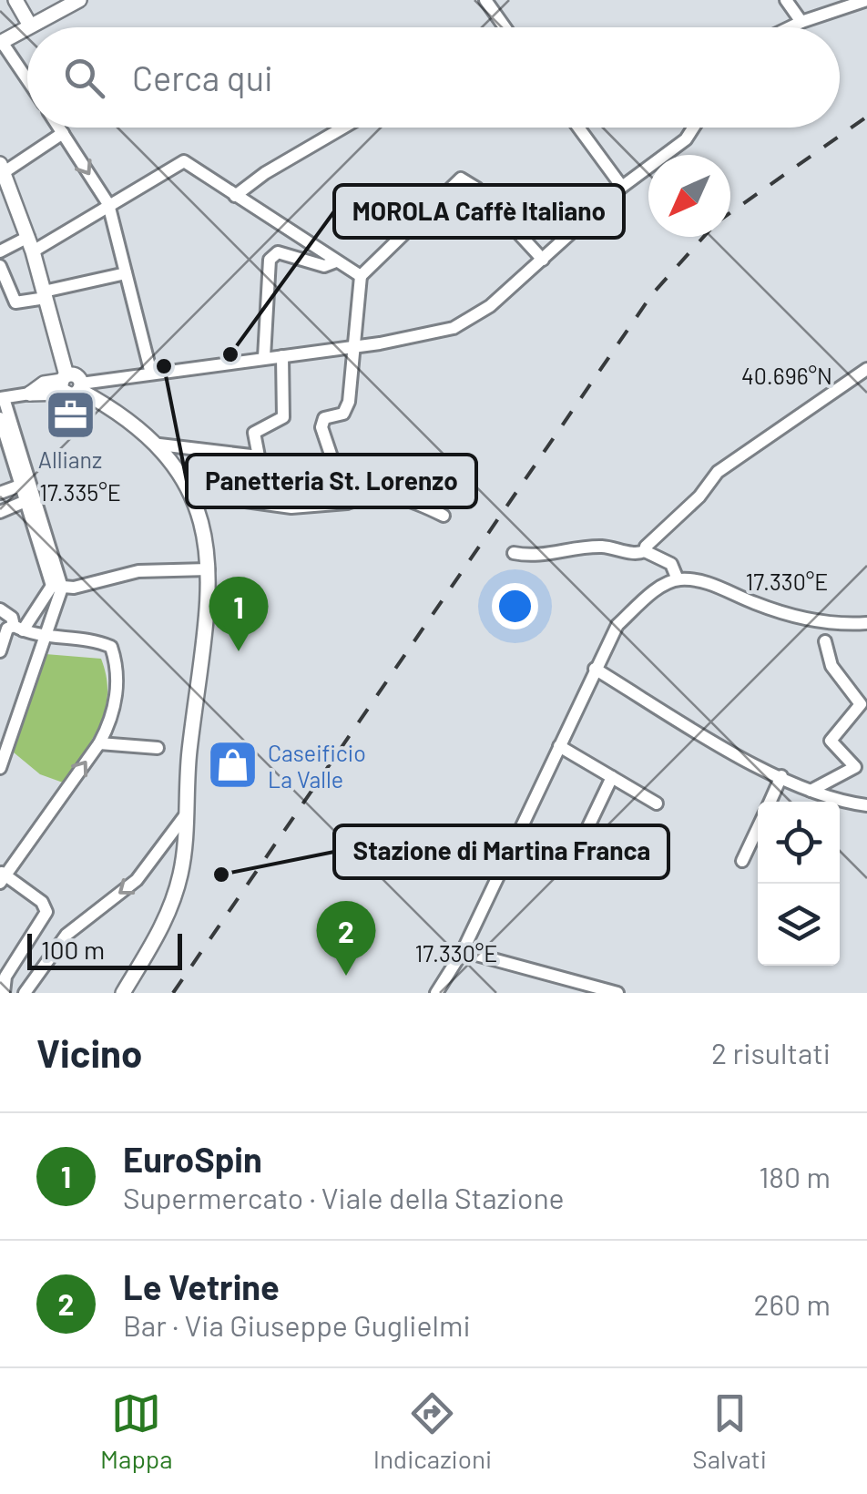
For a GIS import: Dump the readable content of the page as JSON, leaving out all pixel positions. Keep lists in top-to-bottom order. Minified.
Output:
{"places":{"other":["MOROLA Caffè Italiano","Panetteria St. Lorenzo","Stazione di Martina Franca"],"office":["Allianz"],"shop":["Caseificio La Valle"]},"scale_bar":"100 m","north":"bottom left","page":{"search":"Cerca qui","pins":["1","2"],"scale":"100 m","heading":["Vicino","2 risultati"],"list":[{"mark":"1","name":"EuroSpin","note":"Supermercato · Viale della Stazione","value":"180 m"},{"mark":"2","name":"Le Vetrine","note":"Bar · Via Giuseppe Guglielmi","value":"260 m"}],"nav":["Mappa","Indicazioni","Salvati"]},"coordinates":["40.696°N","17.335°E","17.330°E"]}
